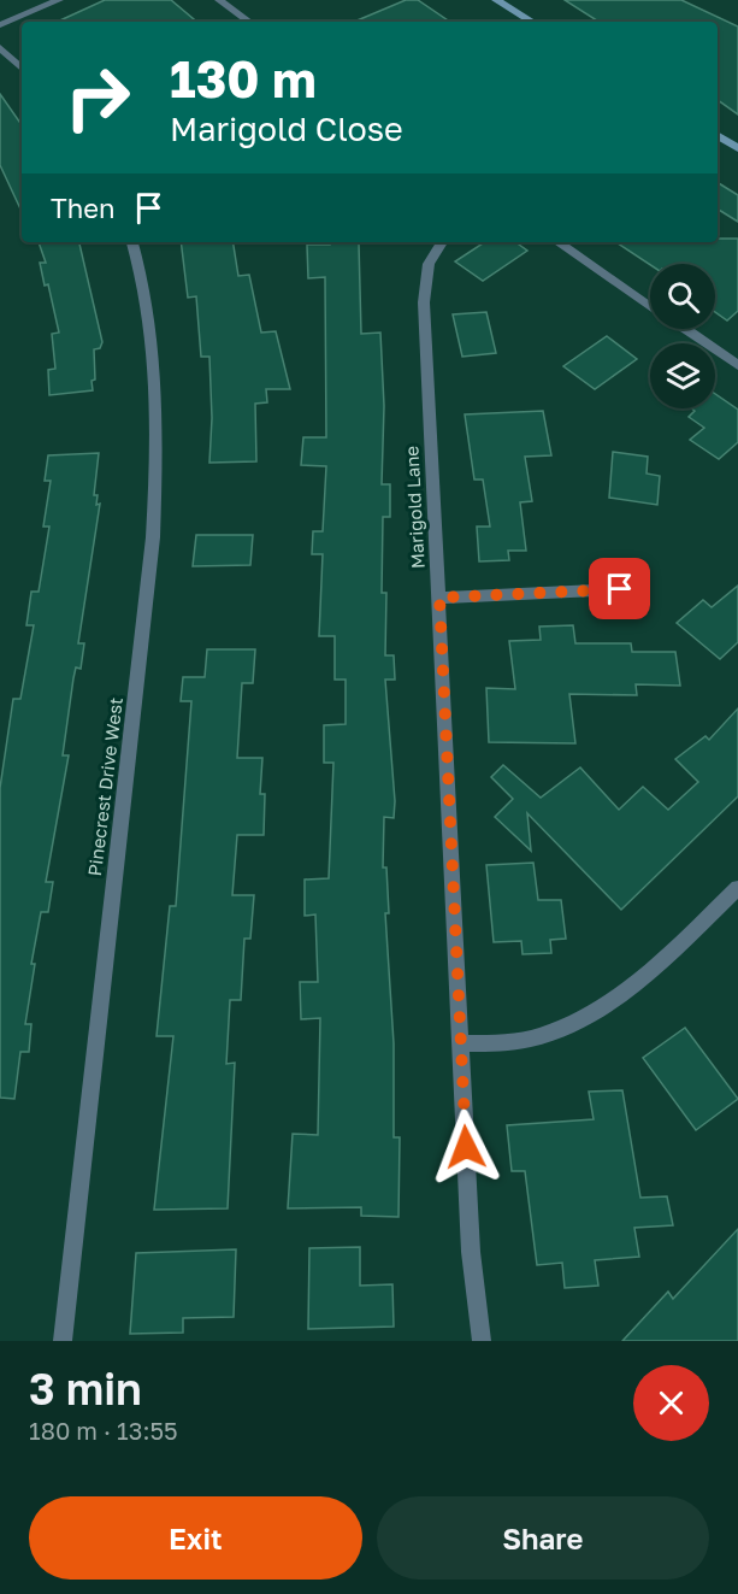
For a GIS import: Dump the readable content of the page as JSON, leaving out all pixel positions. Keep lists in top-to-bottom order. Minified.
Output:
{"streets":{"street":["Marigold Lane","Pinecrest Drive West"]},"page":{"turn":["130 m","Marigold Close"],"then":"Then","heading":["3 min","180 m · 13:55"],"buttons":["Exit","Share"]}}
